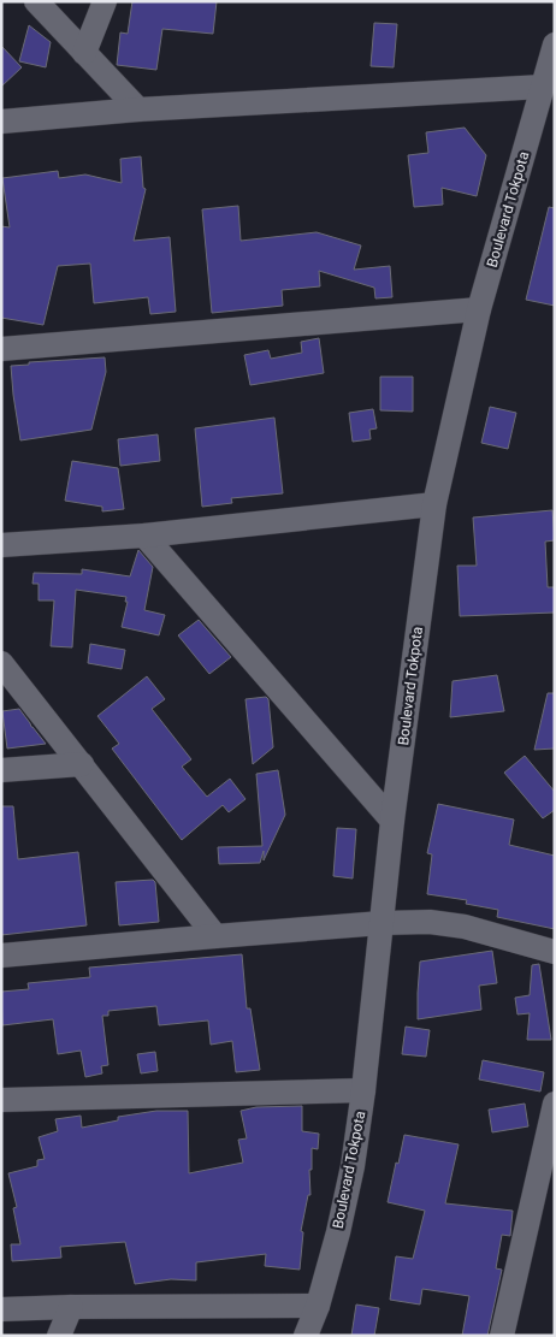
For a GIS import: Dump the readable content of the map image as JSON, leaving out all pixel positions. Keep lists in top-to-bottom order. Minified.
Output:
{"streets":{"street":["Boulevard Tokpota"]}}
